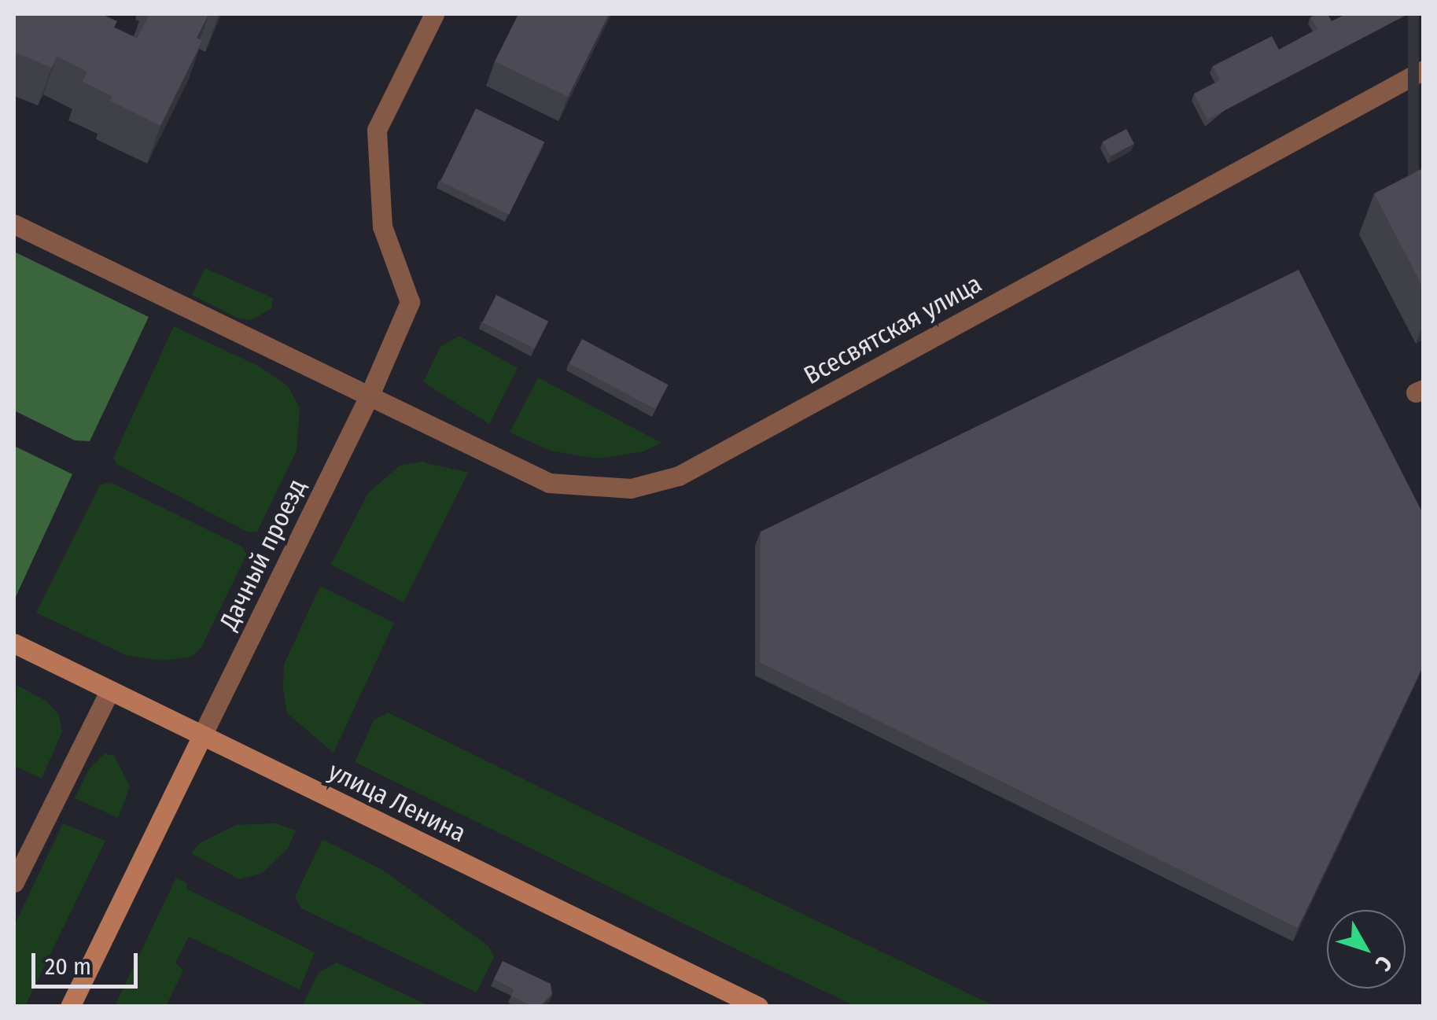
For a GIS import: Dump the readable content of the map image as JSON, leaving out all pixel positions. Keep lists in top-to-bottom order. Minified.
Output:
{"streets":{"main road":["улица Ленина"],"street":["Всесвятская улица","Дачный проезд"]},"crossings":[["Всесвятская улица","Дачный проезд"],["Дачный проезд","улица Ленина"]],"scale_bar":"20 m","north":"bottom right"}
